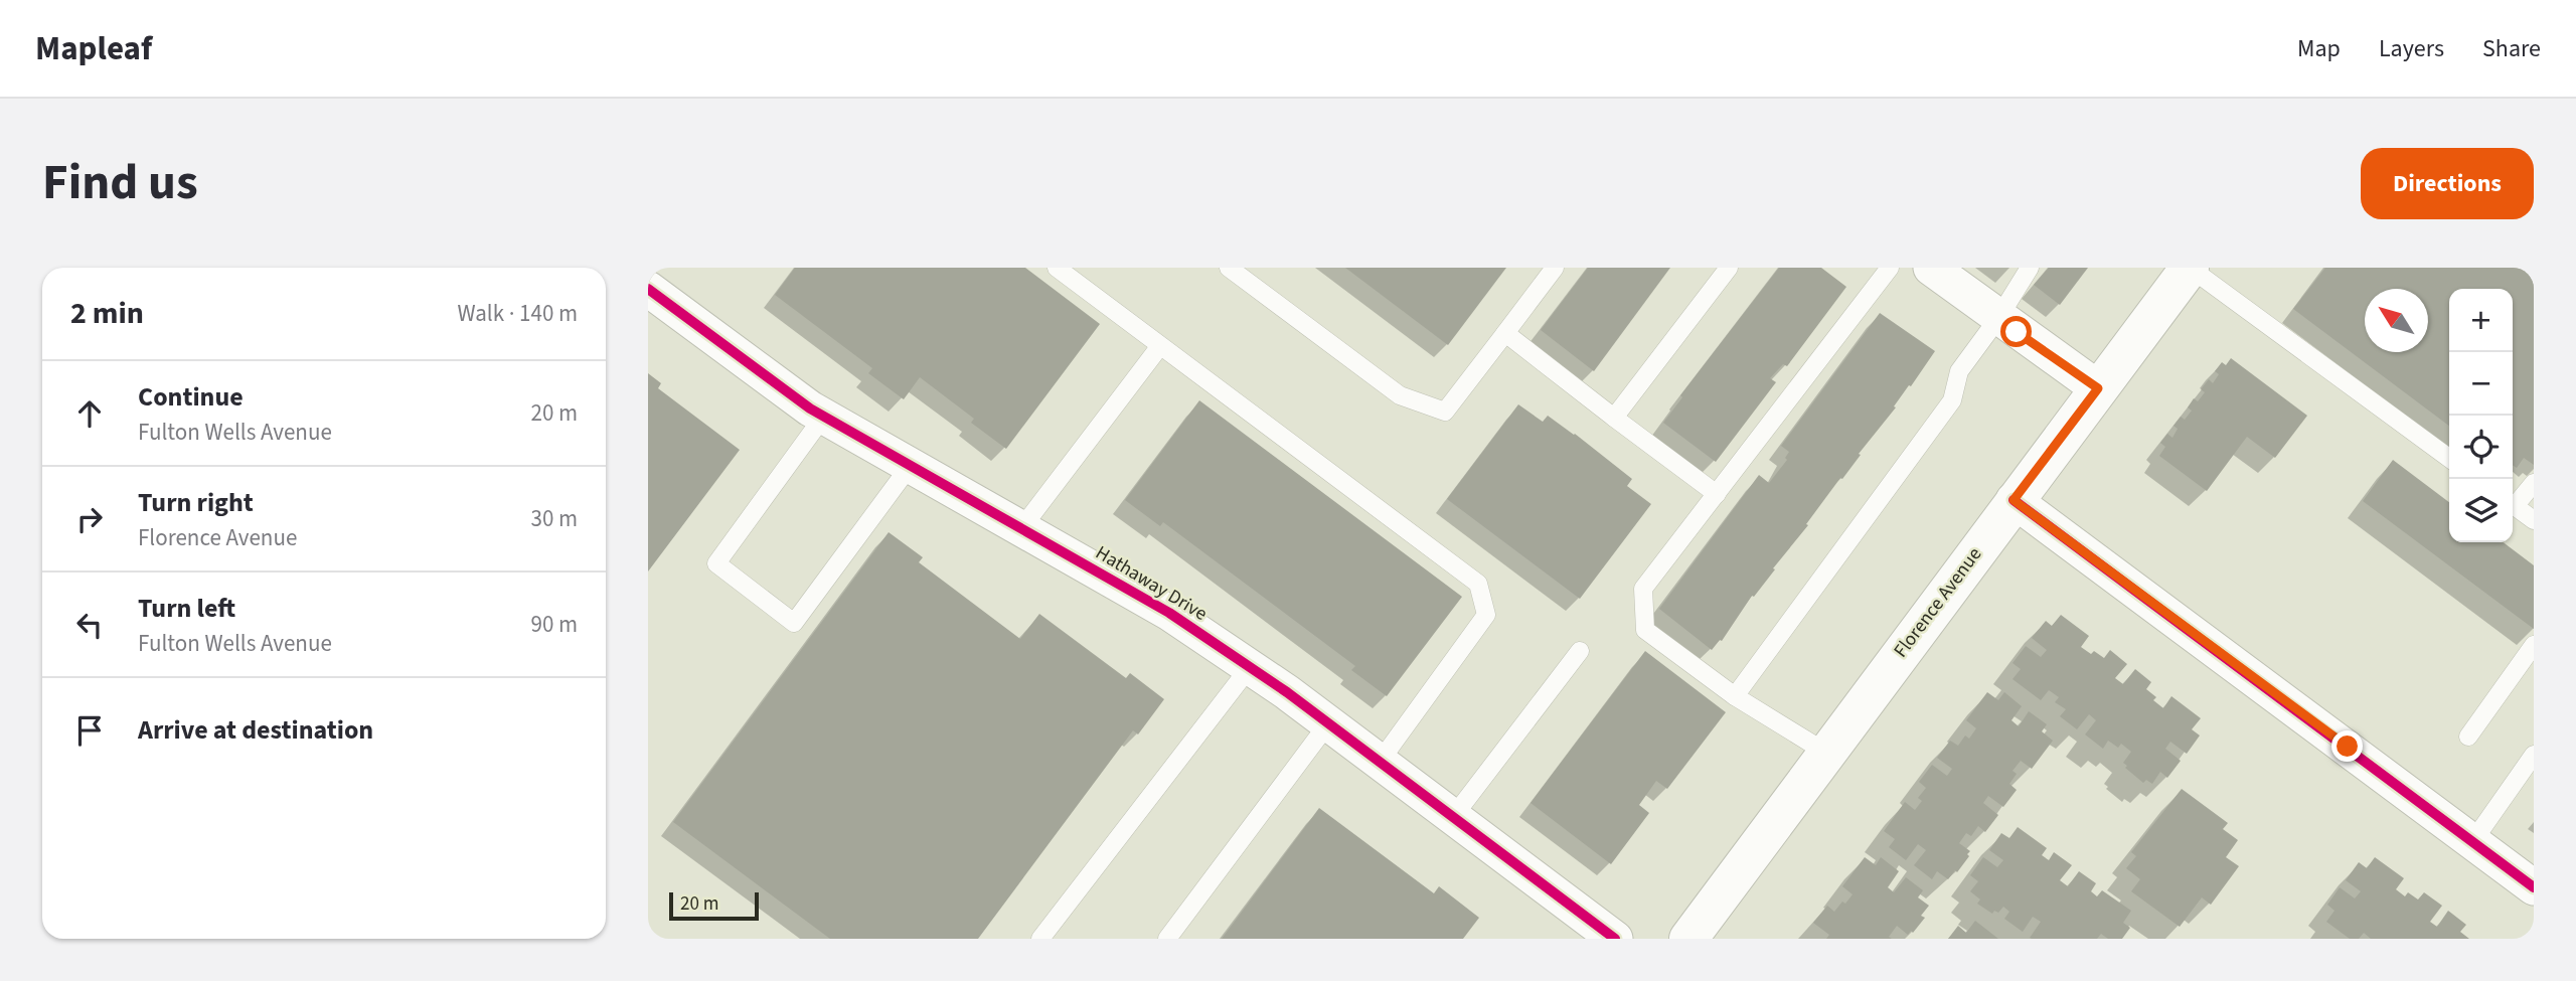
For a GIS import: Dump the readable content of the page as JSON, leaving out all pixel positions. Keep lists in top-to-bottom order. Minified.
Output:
{"streets":{"main road":["Florence Avenue"],"street":["Hathaway Drive"]},"scale_bar":"20 m","north":"top left","page":{"header":"Mapleaf","nav":["Map","Layers","Share"],"title":"Find us","buttons":"Directions","heading":["2 min","Walk · 140 m"],"map_buttons":["+","−"],"list":[["Continue","Fulton Wells Avenue","20 m"],["Turn right","Florence Avenue","30 m"],["Turn left","Fulton Wells Avenue","90 m"],"Arrive at destination"],"scale":"20 m"}}
